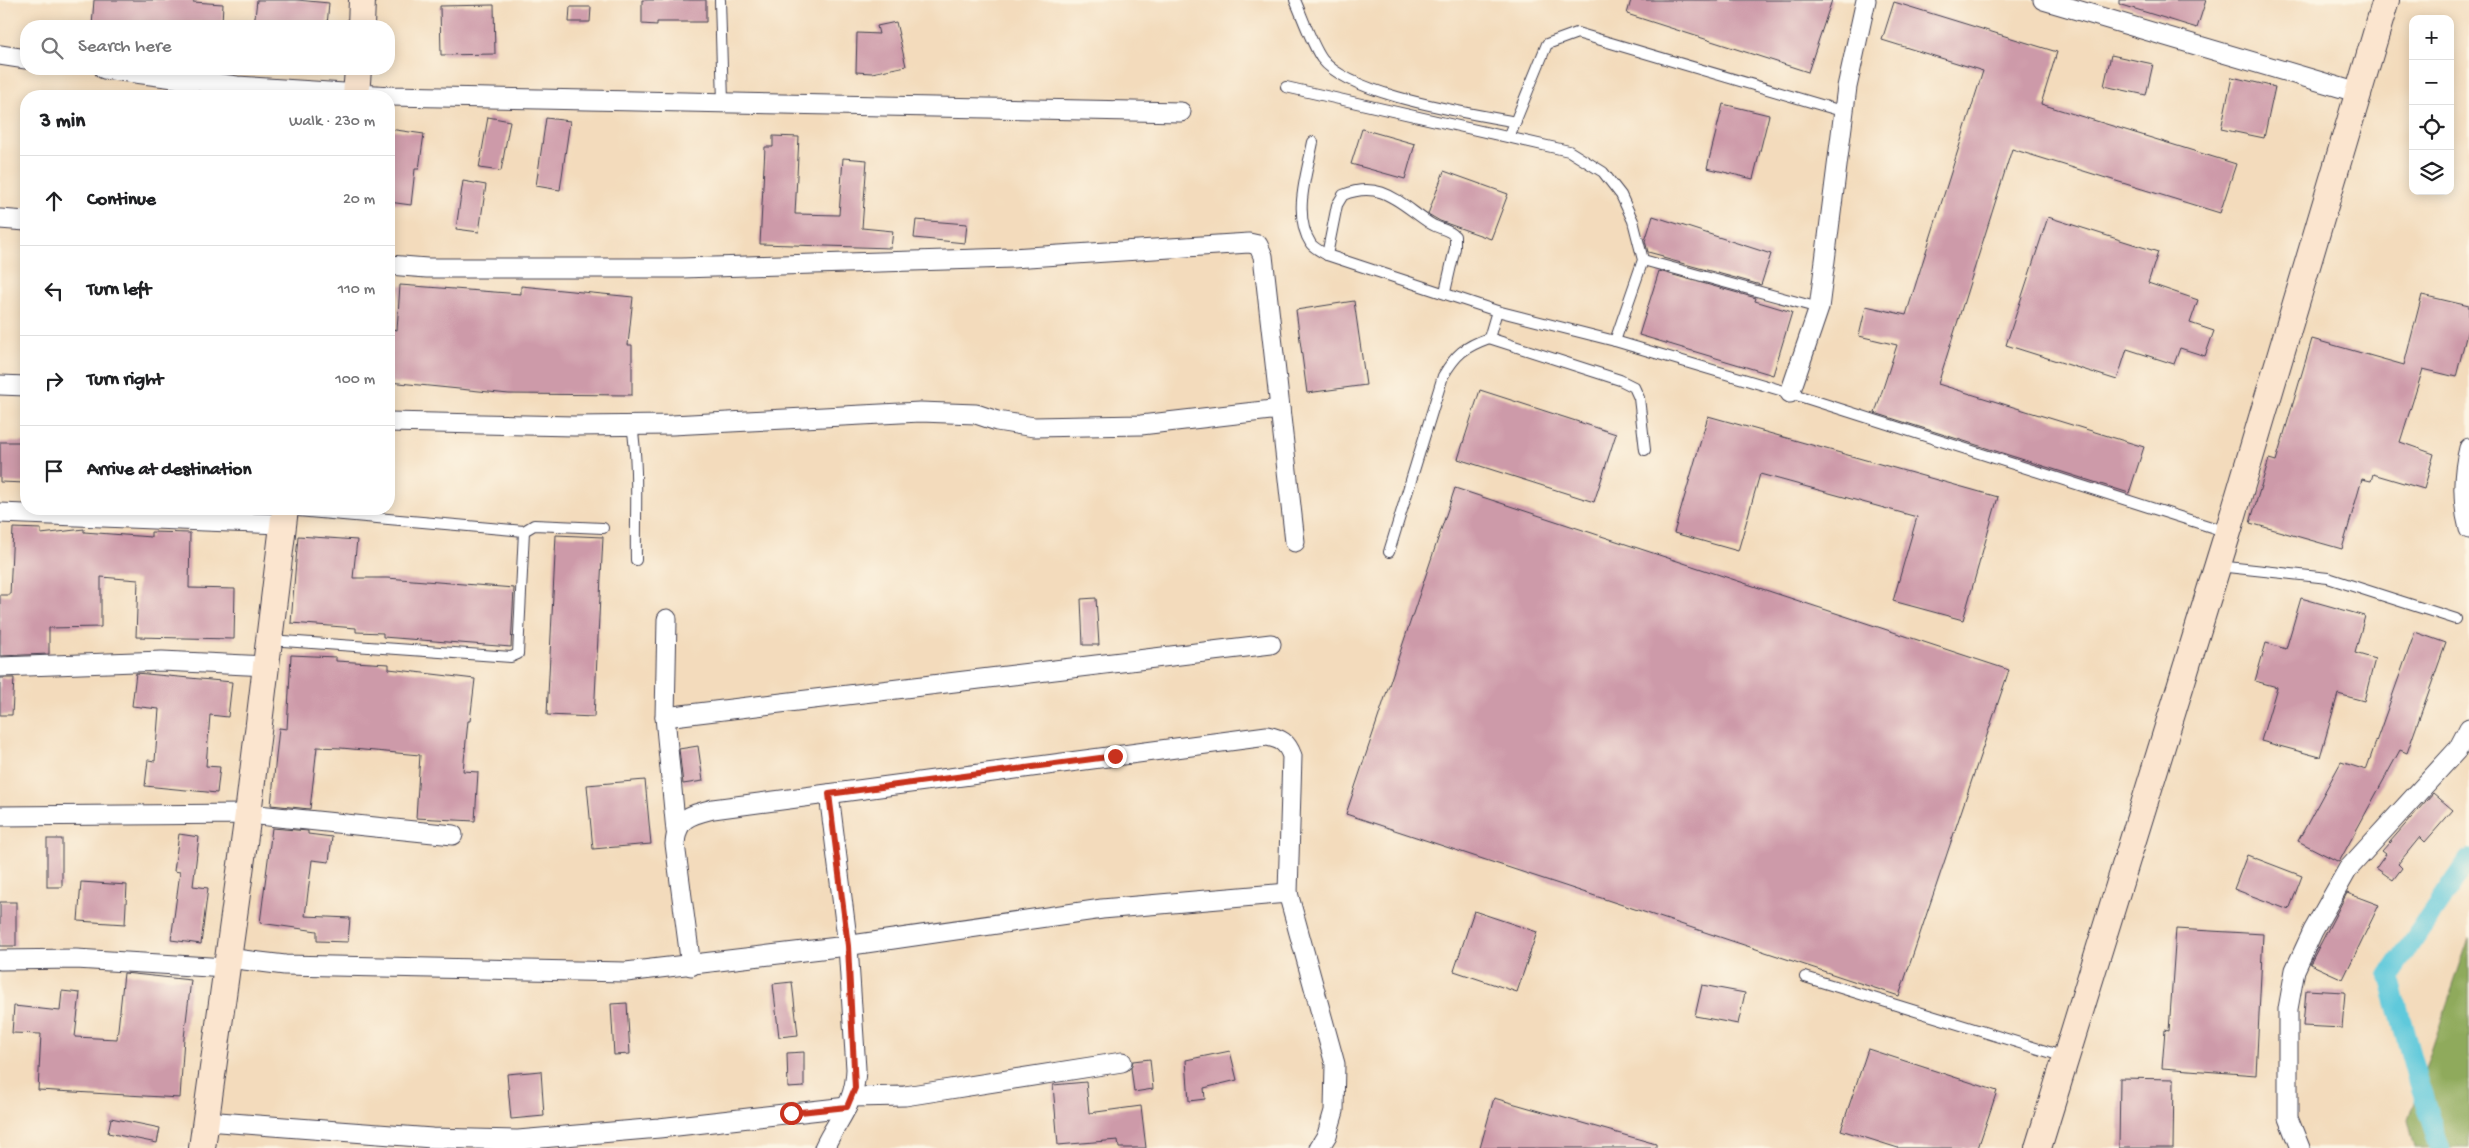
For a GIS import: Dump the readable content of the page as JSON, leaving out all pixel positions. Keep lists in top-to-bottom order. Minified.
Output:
{"page":{"map_buttons":["+","−"],"search":"Search here","heading":["3 min","Walk · 230 m"],"list":[["Continue","20 m"],["Turn left","110 m"],["Turn right","100 m"],"Arrive at destination"]}}
